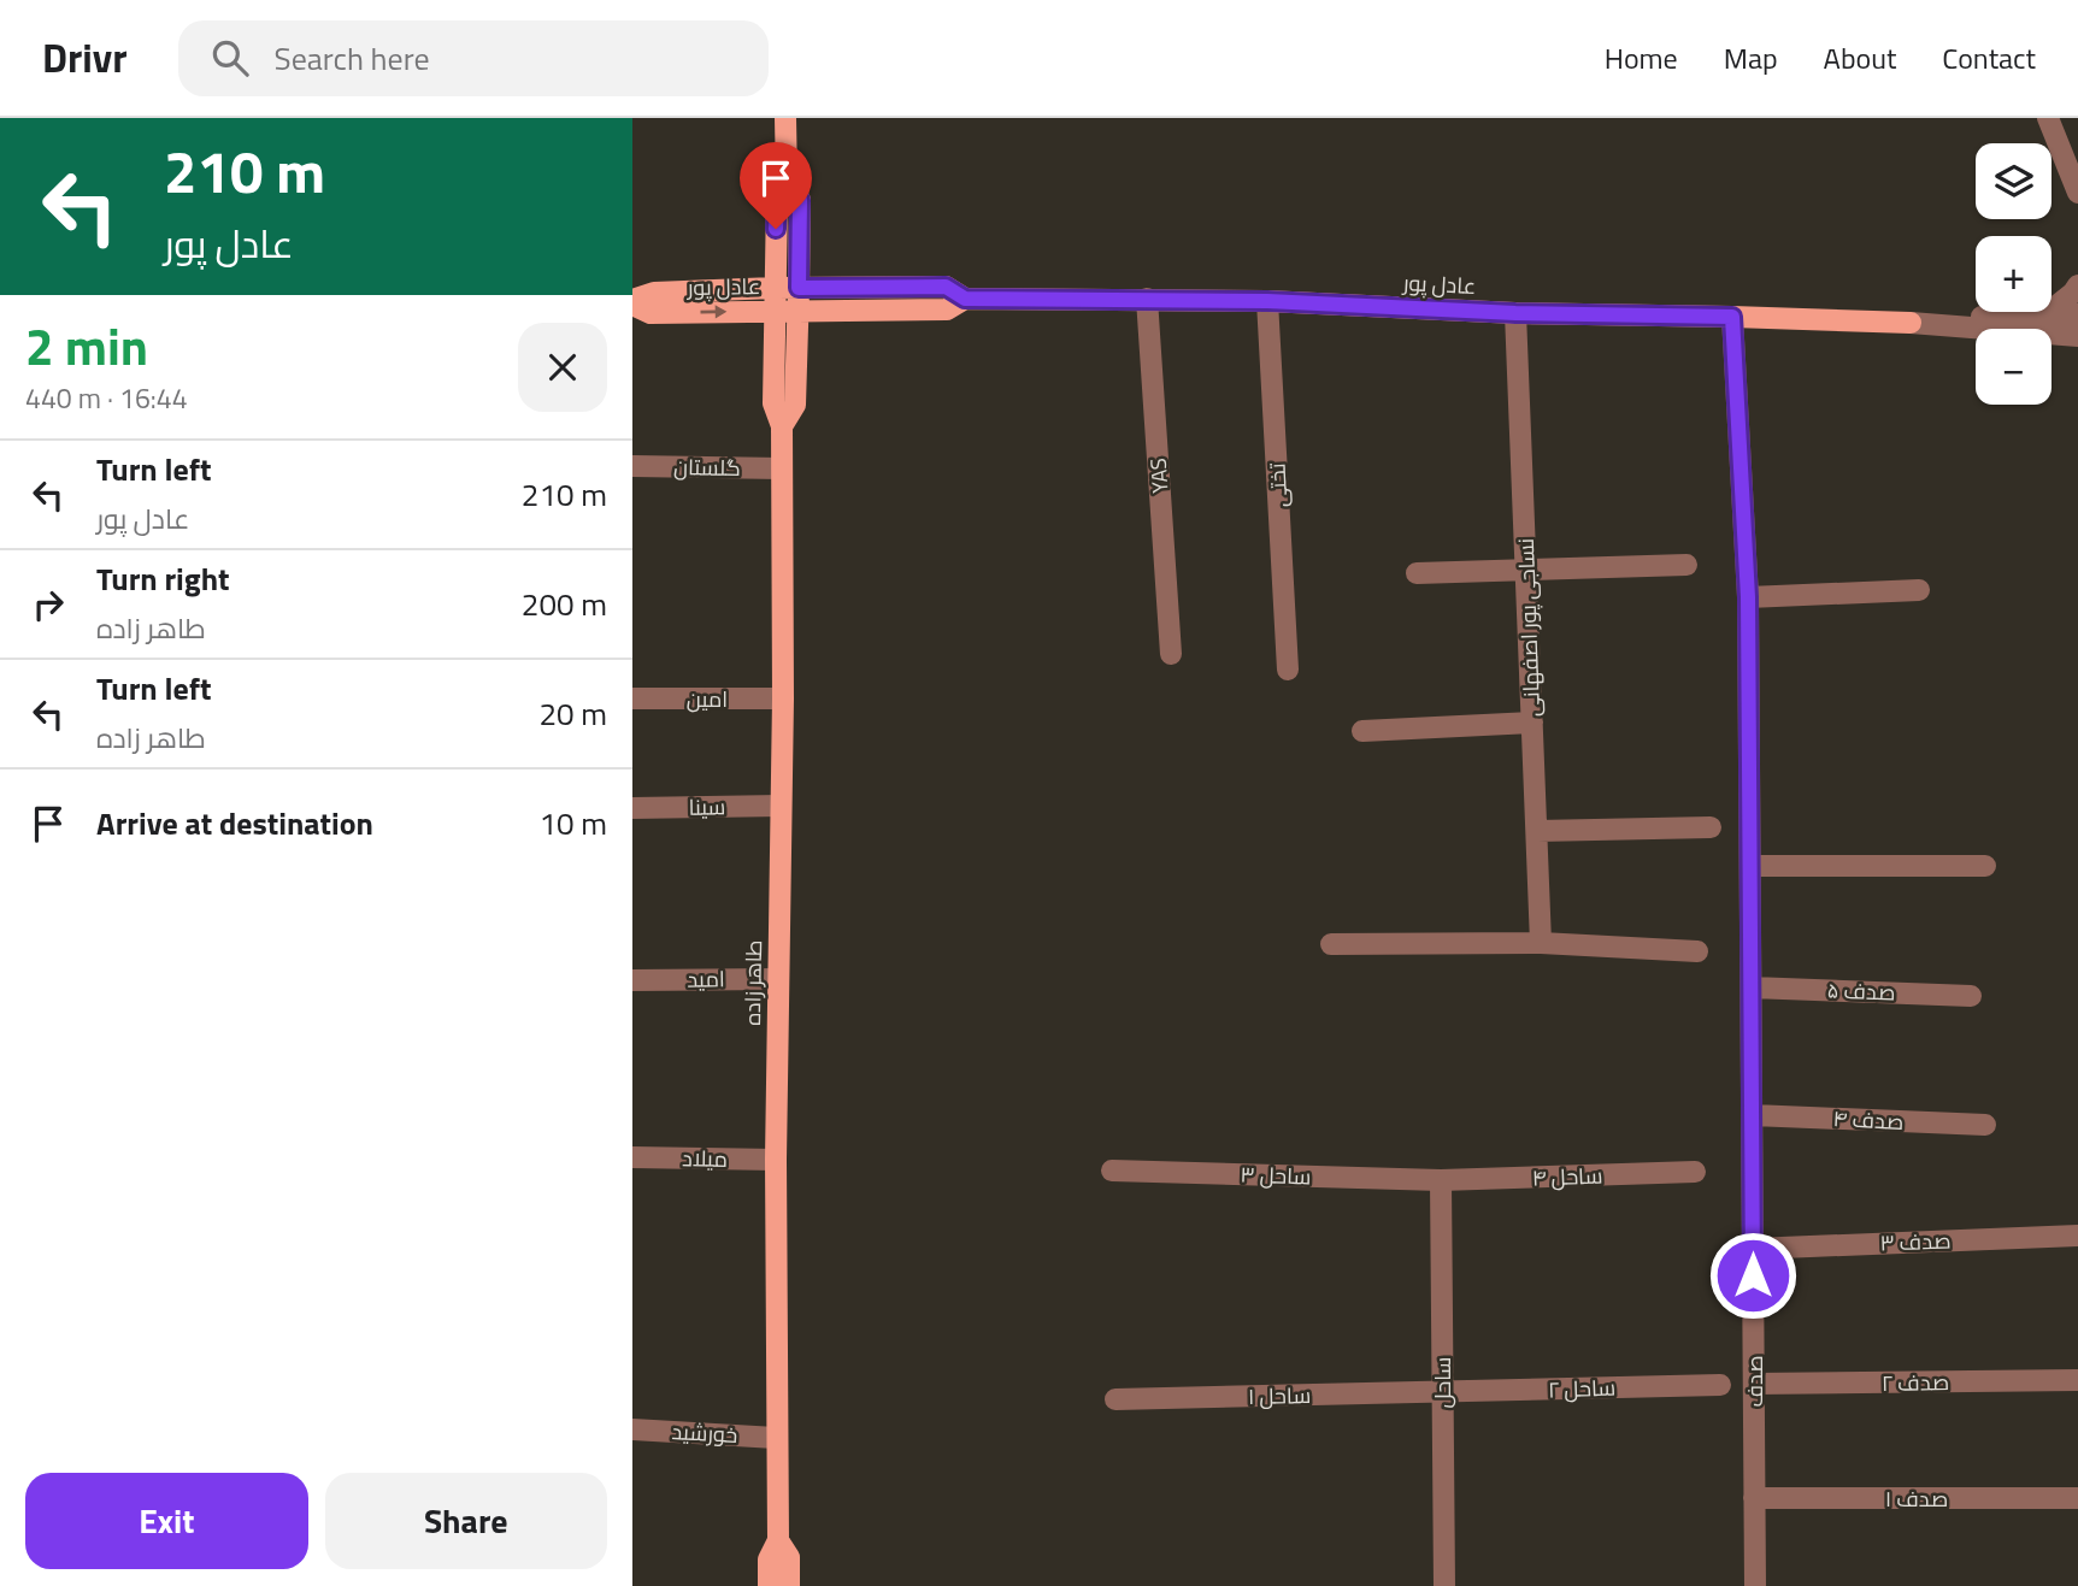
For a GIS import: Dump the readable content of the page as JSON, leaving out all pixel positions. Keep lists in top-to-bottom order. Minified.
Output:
{"streets":{"main road":["عادل پور","طاهر زاده"],"street":["گلستان","YAS","تختی","نساجی پور اصفهانی","امین","سینا","امید","صدف ۵","صدف ۴","میلاد","ساحل ۳","ساحل ۴","صدف ۳","صدف","ساحل","صدف ۲","ساحل ۲","ساحل ۱","خورشید","صدف ۱"]},"crossings":[["عادل پور","YAS"],["عادل پور","تختی"],["عادل پور","نساجی پور اصفهانی"],["عادل پور","طاهر زاده"],["عادل پور","صدف"],["گلستان","طاهر زاده"],["امین","طاهر زاده"],["سینا","طاهر زاده"],["امید","طاهر زاده"],["طاهر زاده","میلاد"],["طاهر زاده","خورشید"],["صدف ۵","صدف"],["صدف ۴","صدف"],["ساحل ۳","ساحل ۴"],["ساحل ۳","ساحل"],["ساحل ۴","ساحل"],["صدف ۳","صدف"],["صدف","صدف ۲"],["صدف","صدف ۱"],["ساحل","ساحل ۲"],["ساحل","ساحل ۱"],["ساحل ۲","ساحل ۱"]],"page":{"header":"Drivr","search":"Search here","nav":["Home","Map","About","Contact"],"turn":["210 m","عادل پور"],"map_buttons":["+","−"],"heading":["2 min","440 m · 16:44"],"list":[{"name":"Turn left","note":"عادل پور","value":"210 m"},{"name":"Turn right","note":"طاهر زاده","value":"200 m"},{"name":"Turn left","note":"طاهر زاده","value":"20 m"},{"name":"Arrive at destination","value":"10 m"}],"buttons":["Exit","Share"]}}
